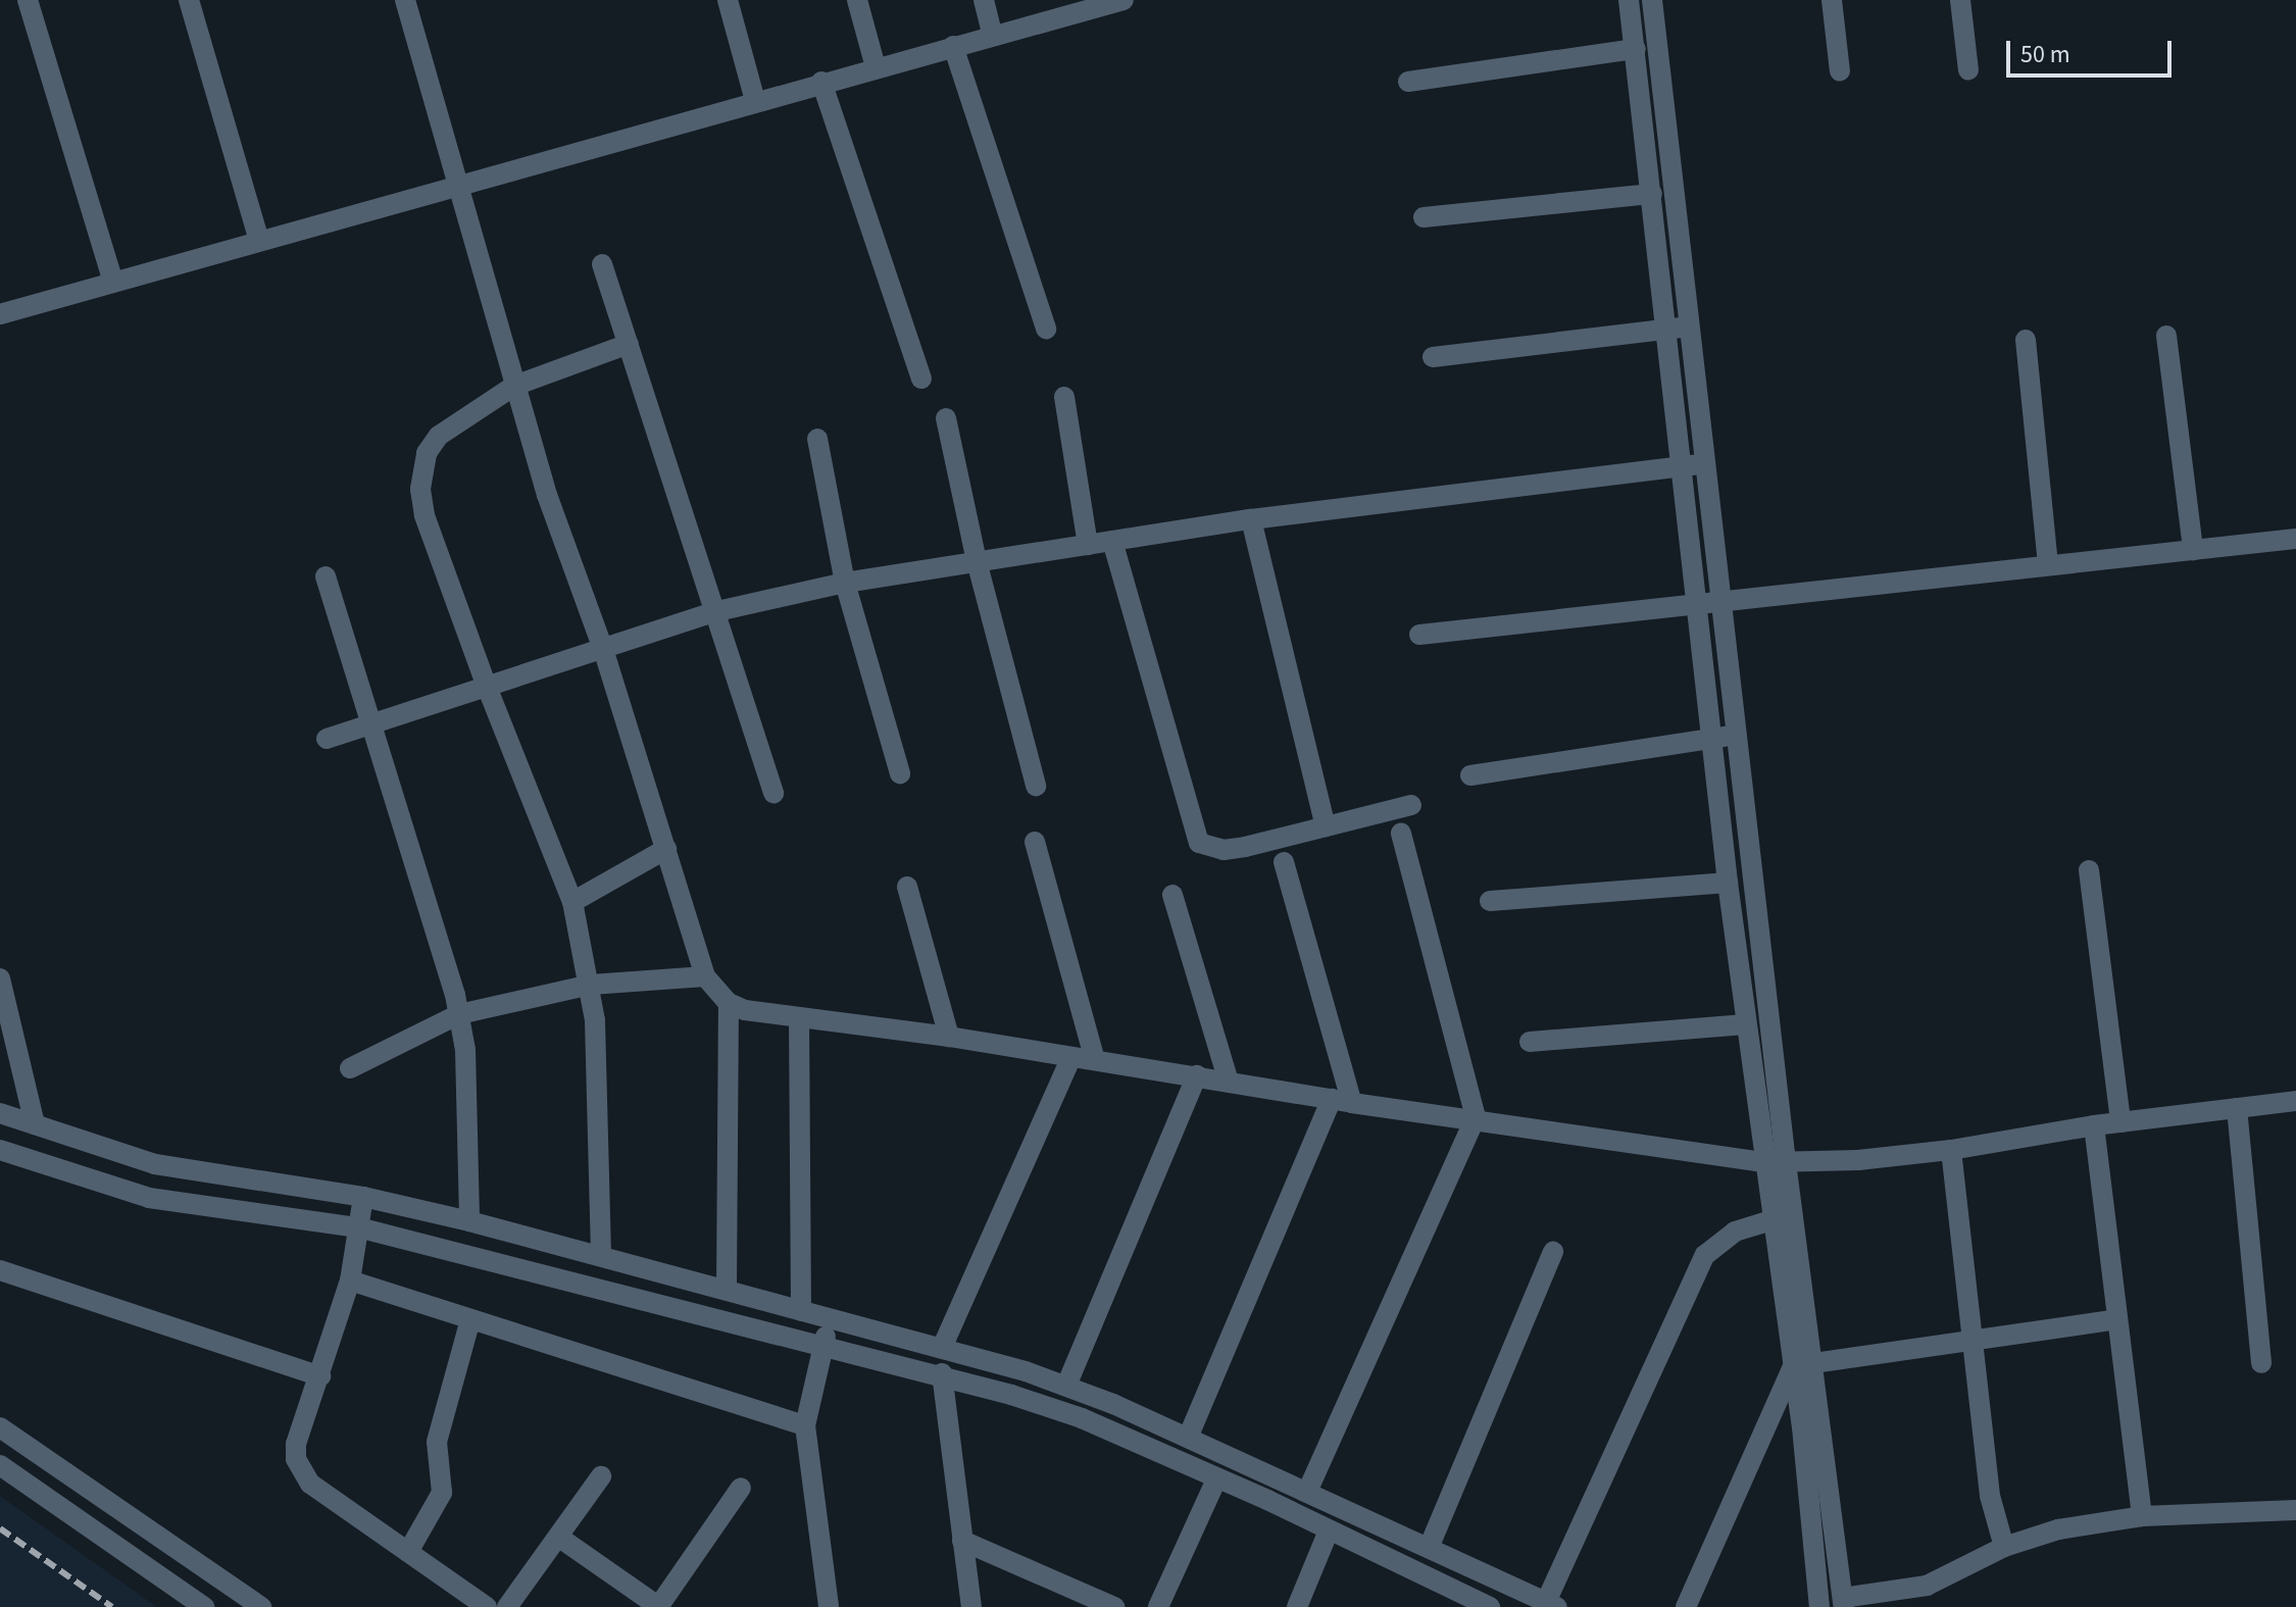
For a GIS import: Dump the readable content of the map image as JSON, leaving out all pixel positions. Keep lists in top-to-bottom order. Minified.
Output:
{"scale_bar":"50 m"}
